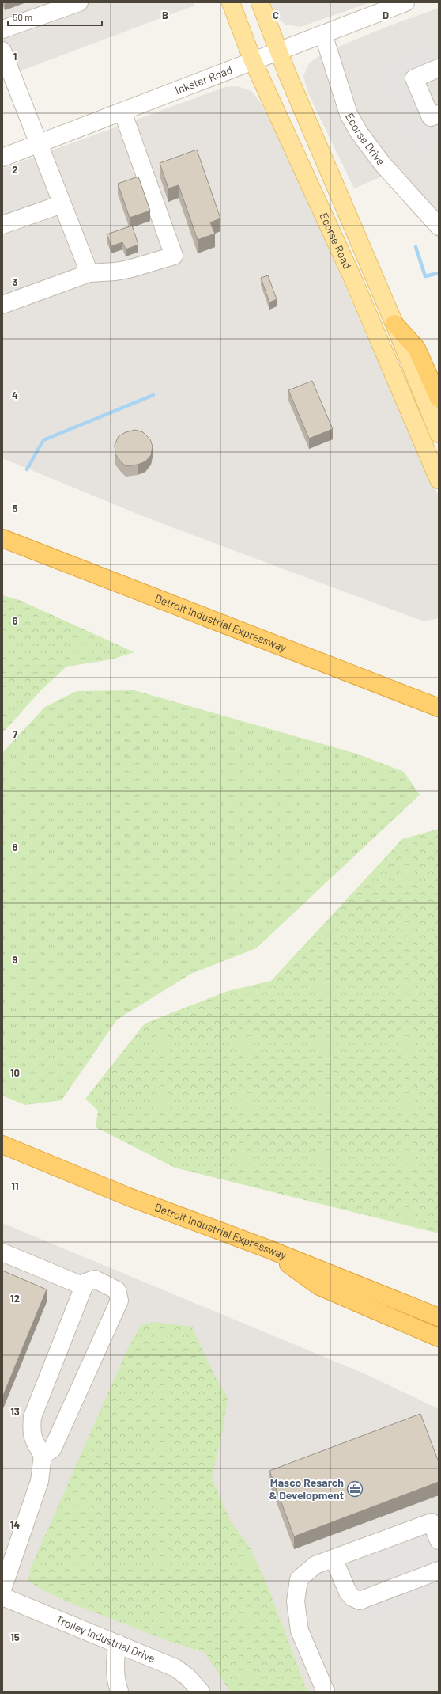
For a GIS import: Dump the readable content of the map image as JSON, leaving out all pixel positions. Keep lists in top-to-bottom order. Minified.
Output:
{"streets":{"highway":["Detroit Industrial Expressway"],"main road":["Ecorse Road"],"street":["Inkster Road","Ecorse Drive","Trolley Industrial Drive"]},"crossings":[["Inkster Road","Ecorse Drive"],["Inkster Road","Ecorse Road"]],"places":{"office":["Masco Resarch & Development"]},"scale_bar":"50 m","grid":{"columns":["B","C","D"],"rows":["1","2","3","4","5","6","7","8","9","10","11","12","13","14","15"]}}
